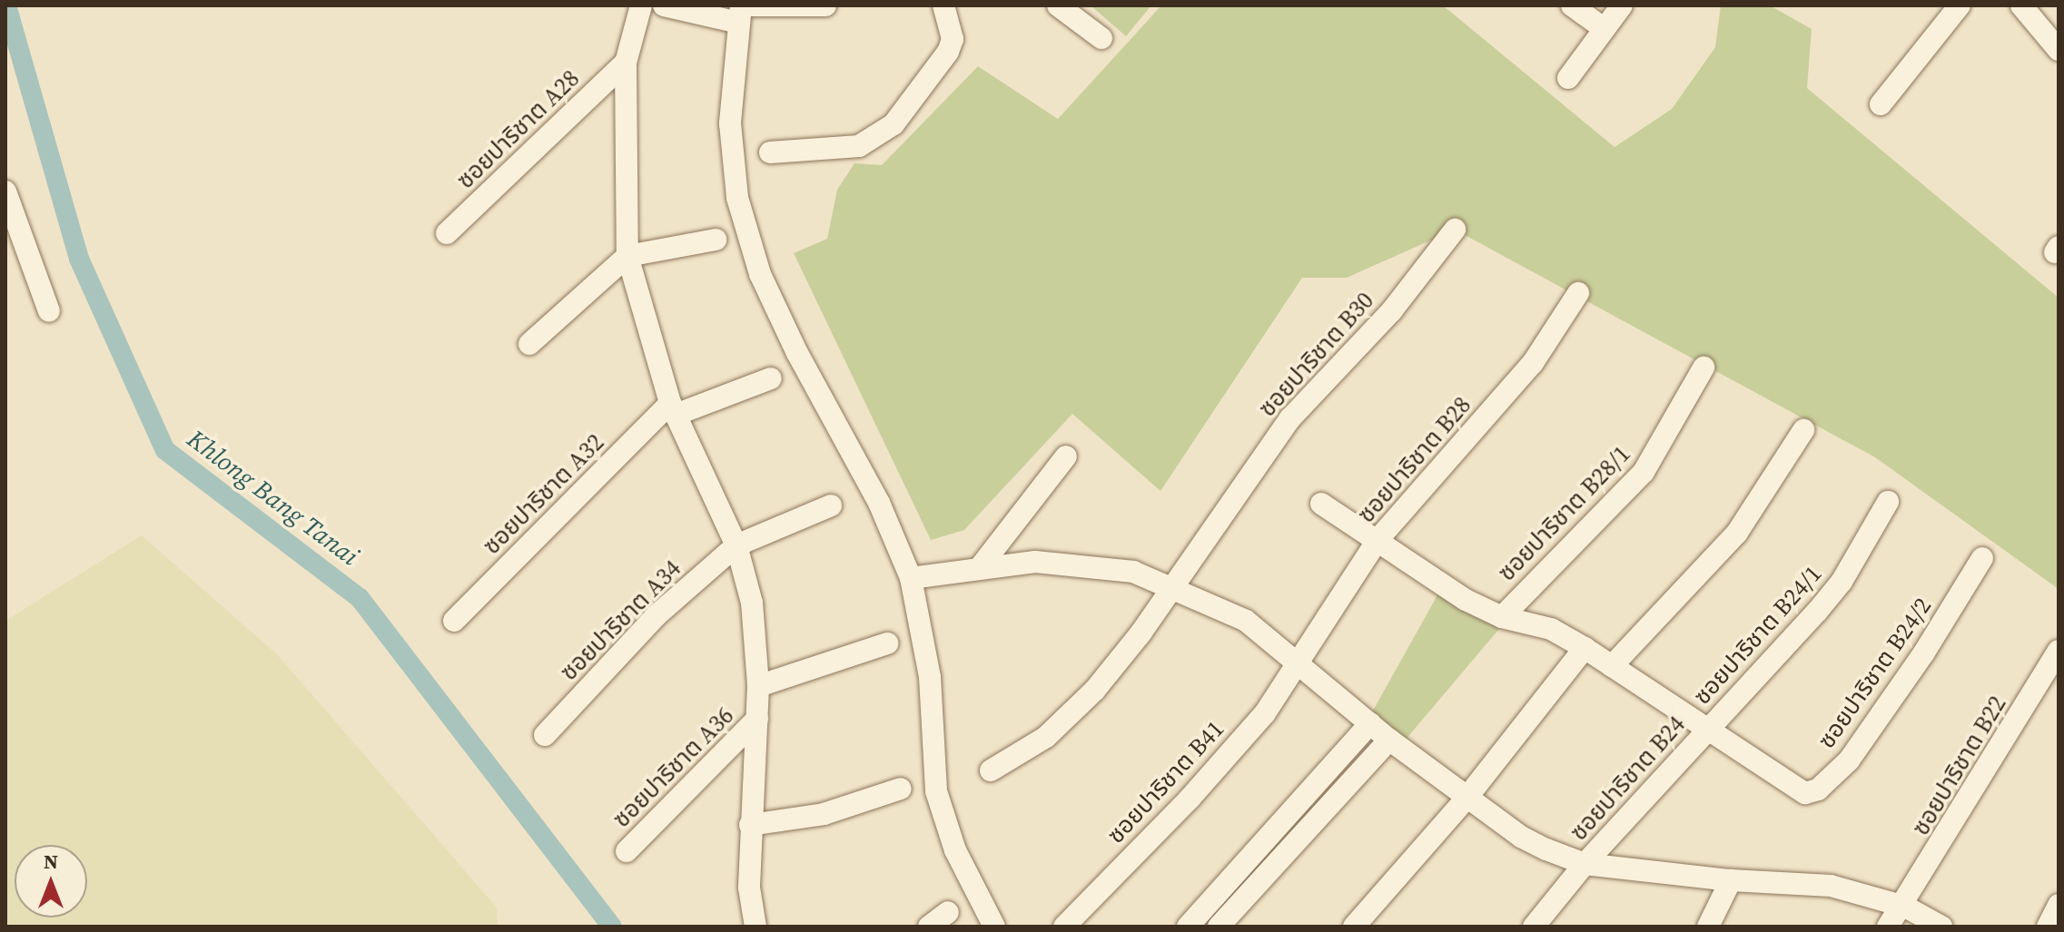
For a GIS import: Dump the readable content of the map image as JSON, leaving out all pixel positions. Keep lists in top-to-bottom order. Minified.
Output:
{"streets":{"street":["ซอยปาริชาต A28","ซอยปาริชาต B30","ซอยปาริชาต B28","ซอยปาริชาต A32","ซอยปาริชาต B28/1","ซอยปาริชาต A34","ซอยปาริชาต B24/1","ซอยปาริชาต B24/2","ซอยปาริชาต B22","ซอยปาริชาต A36","ซอยปาริชาต B24","ซอยปาริชาต B41"]},"crossings":[["ซอยปาริชาต B28","ซอยปาริชาต B41"],["ซอยปาริชาต B24/1","ซอยปาริชาต B24/2"],["ซอยปาริชาต B24/1","ซอยปาริชาต B24"],["ซอยปาริชาต B24/2","ซอยปาริชาต B24"]],"water":["Khlong Bang Tanai"],"north":"top"}
